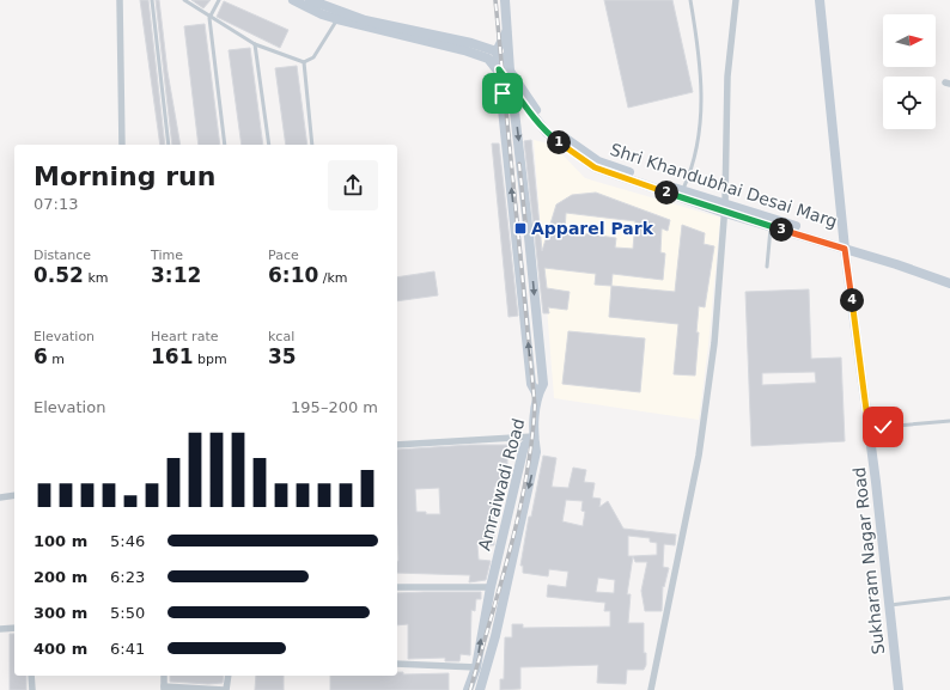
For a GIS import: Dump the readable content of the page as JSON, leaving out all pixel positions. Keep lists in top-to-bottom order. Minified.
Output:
{"streets":{"main road":["Shri Khandubhai Desai Marg","Amraiwadi Road","Sukharam Nagar Road"]},"crossings":[["Shri Khandubhai Desai Marg","Amraiwadi Road"],["Shri Khandubhai Desai Marg","Sukharam Nagar Road"]],"places":{"transit":["Apparel Park"]},"north":"right","page":{"pins":["1","2","3","4"],"heading":["Morning run","07:13"],"stats":[["Distance","0.52 km"],["Time","3:12"],["Pace","6:10 /km"],["Elevation","6 m"],["Heart rate","161 bpm"],["kcal","35"]],"chart":["Elevation","195–200 m"],"list":[{"name":"100 m","note":"5:46"},{"name":"200 m","note":"6:23"},{"name":"300 m","note":"5:50"},{"name":"400 m","note":"6:41"}]}}
